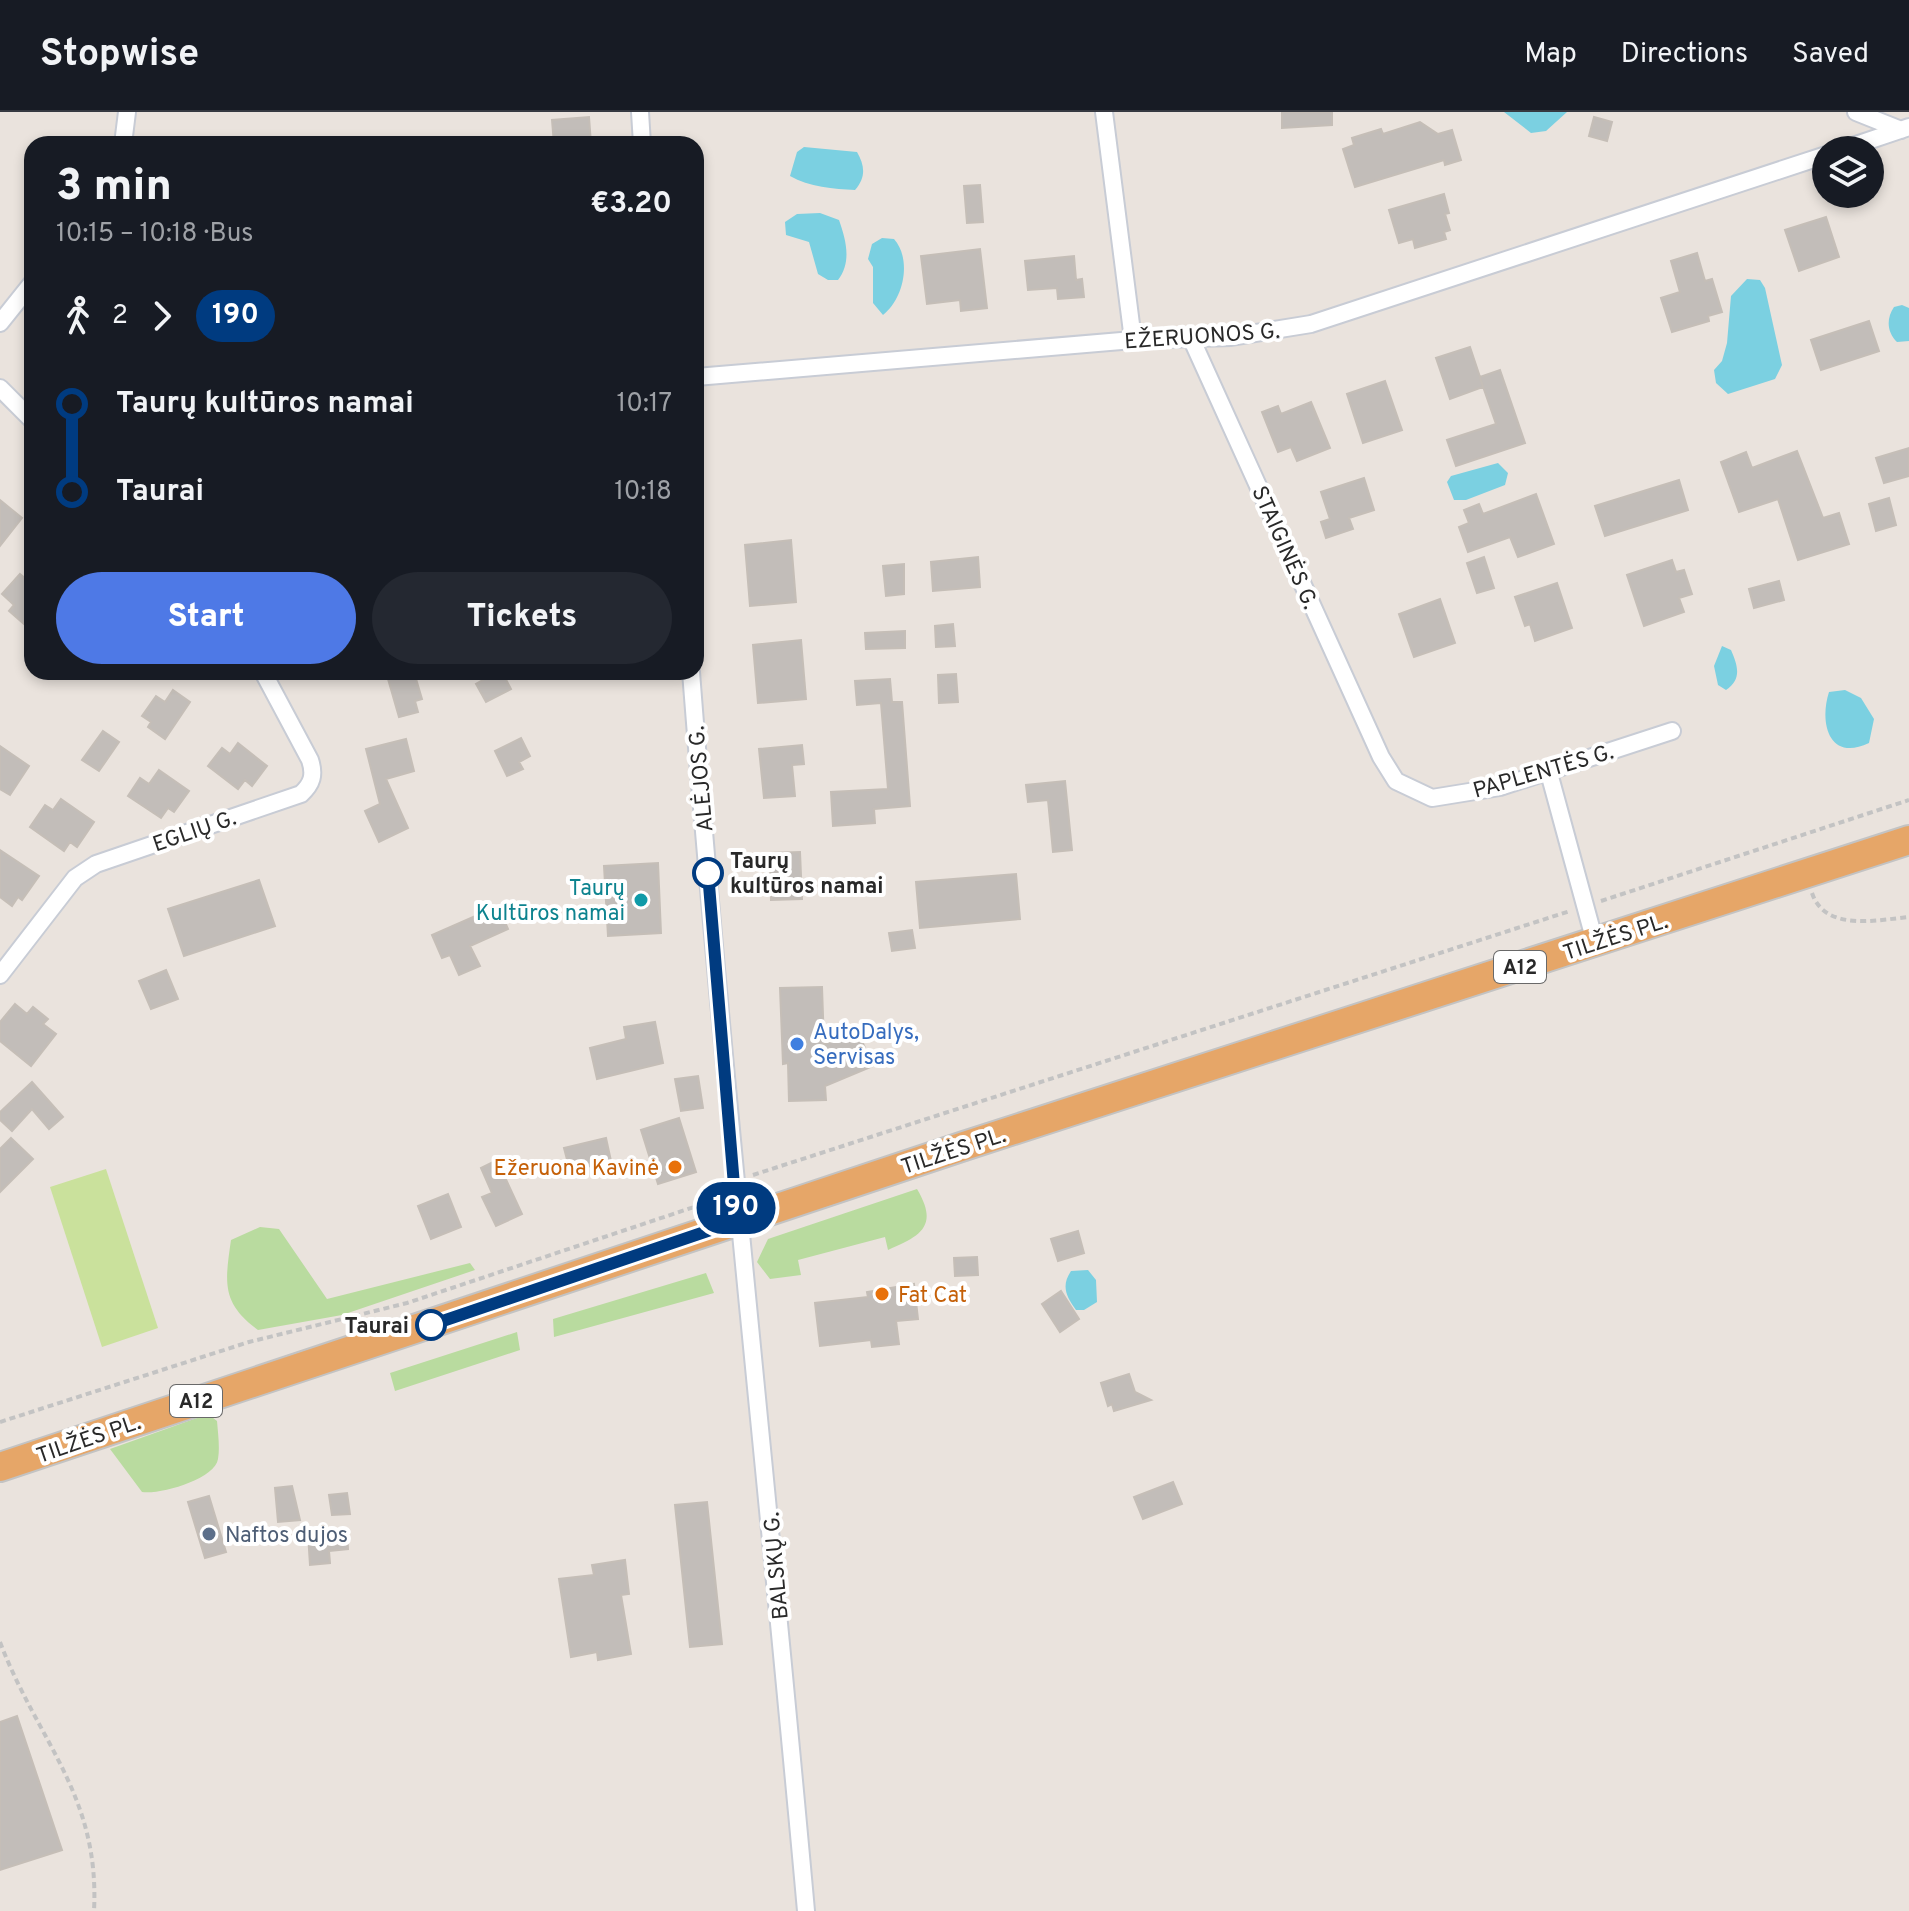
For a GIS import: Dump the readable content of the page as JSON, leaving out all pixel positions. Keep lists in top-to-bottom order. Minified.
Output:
{"streets":{"highway":["TILŽĖS PL.","A12"],"street":["EŽERUONOS G.","STAIGINĖS G.","PAPLENTĖS G.","ALĖJOS G.","EGLIŲ G.","BALSKŲ G."]},"crossings":[["EŽERUONOS G.","STAIGINĖS G."],["STAIGINĖS G.","PAPLENTĖS G."],["ALĖJOS G.","TILŽĖS PL."],["ALĖJOS G.","BALSKŲ G."],["TILŽĖS PL.","BALSKŲ G."]],"places":["Taurų kultūros namai","Taurų Kultūros namai","AutoDalys, Servisas","Ežeruona Kavinė","Fat Cat","Taurai","Naftos dujos"],"lines":["bus line 190"],"page":{"header":"Stopwise","nav":["Map","Directions","Saved"],"on_map":"190","heading":["3 min","10:15 – 10:18 · Bus","€3.20"],"legs":["2","190"],"list":[{"name":"Taurų kultūros namai","value":"10:17"},{"name":"Taurai","value":"10:18"}],"buttons":["Start","Tickets"]}}
